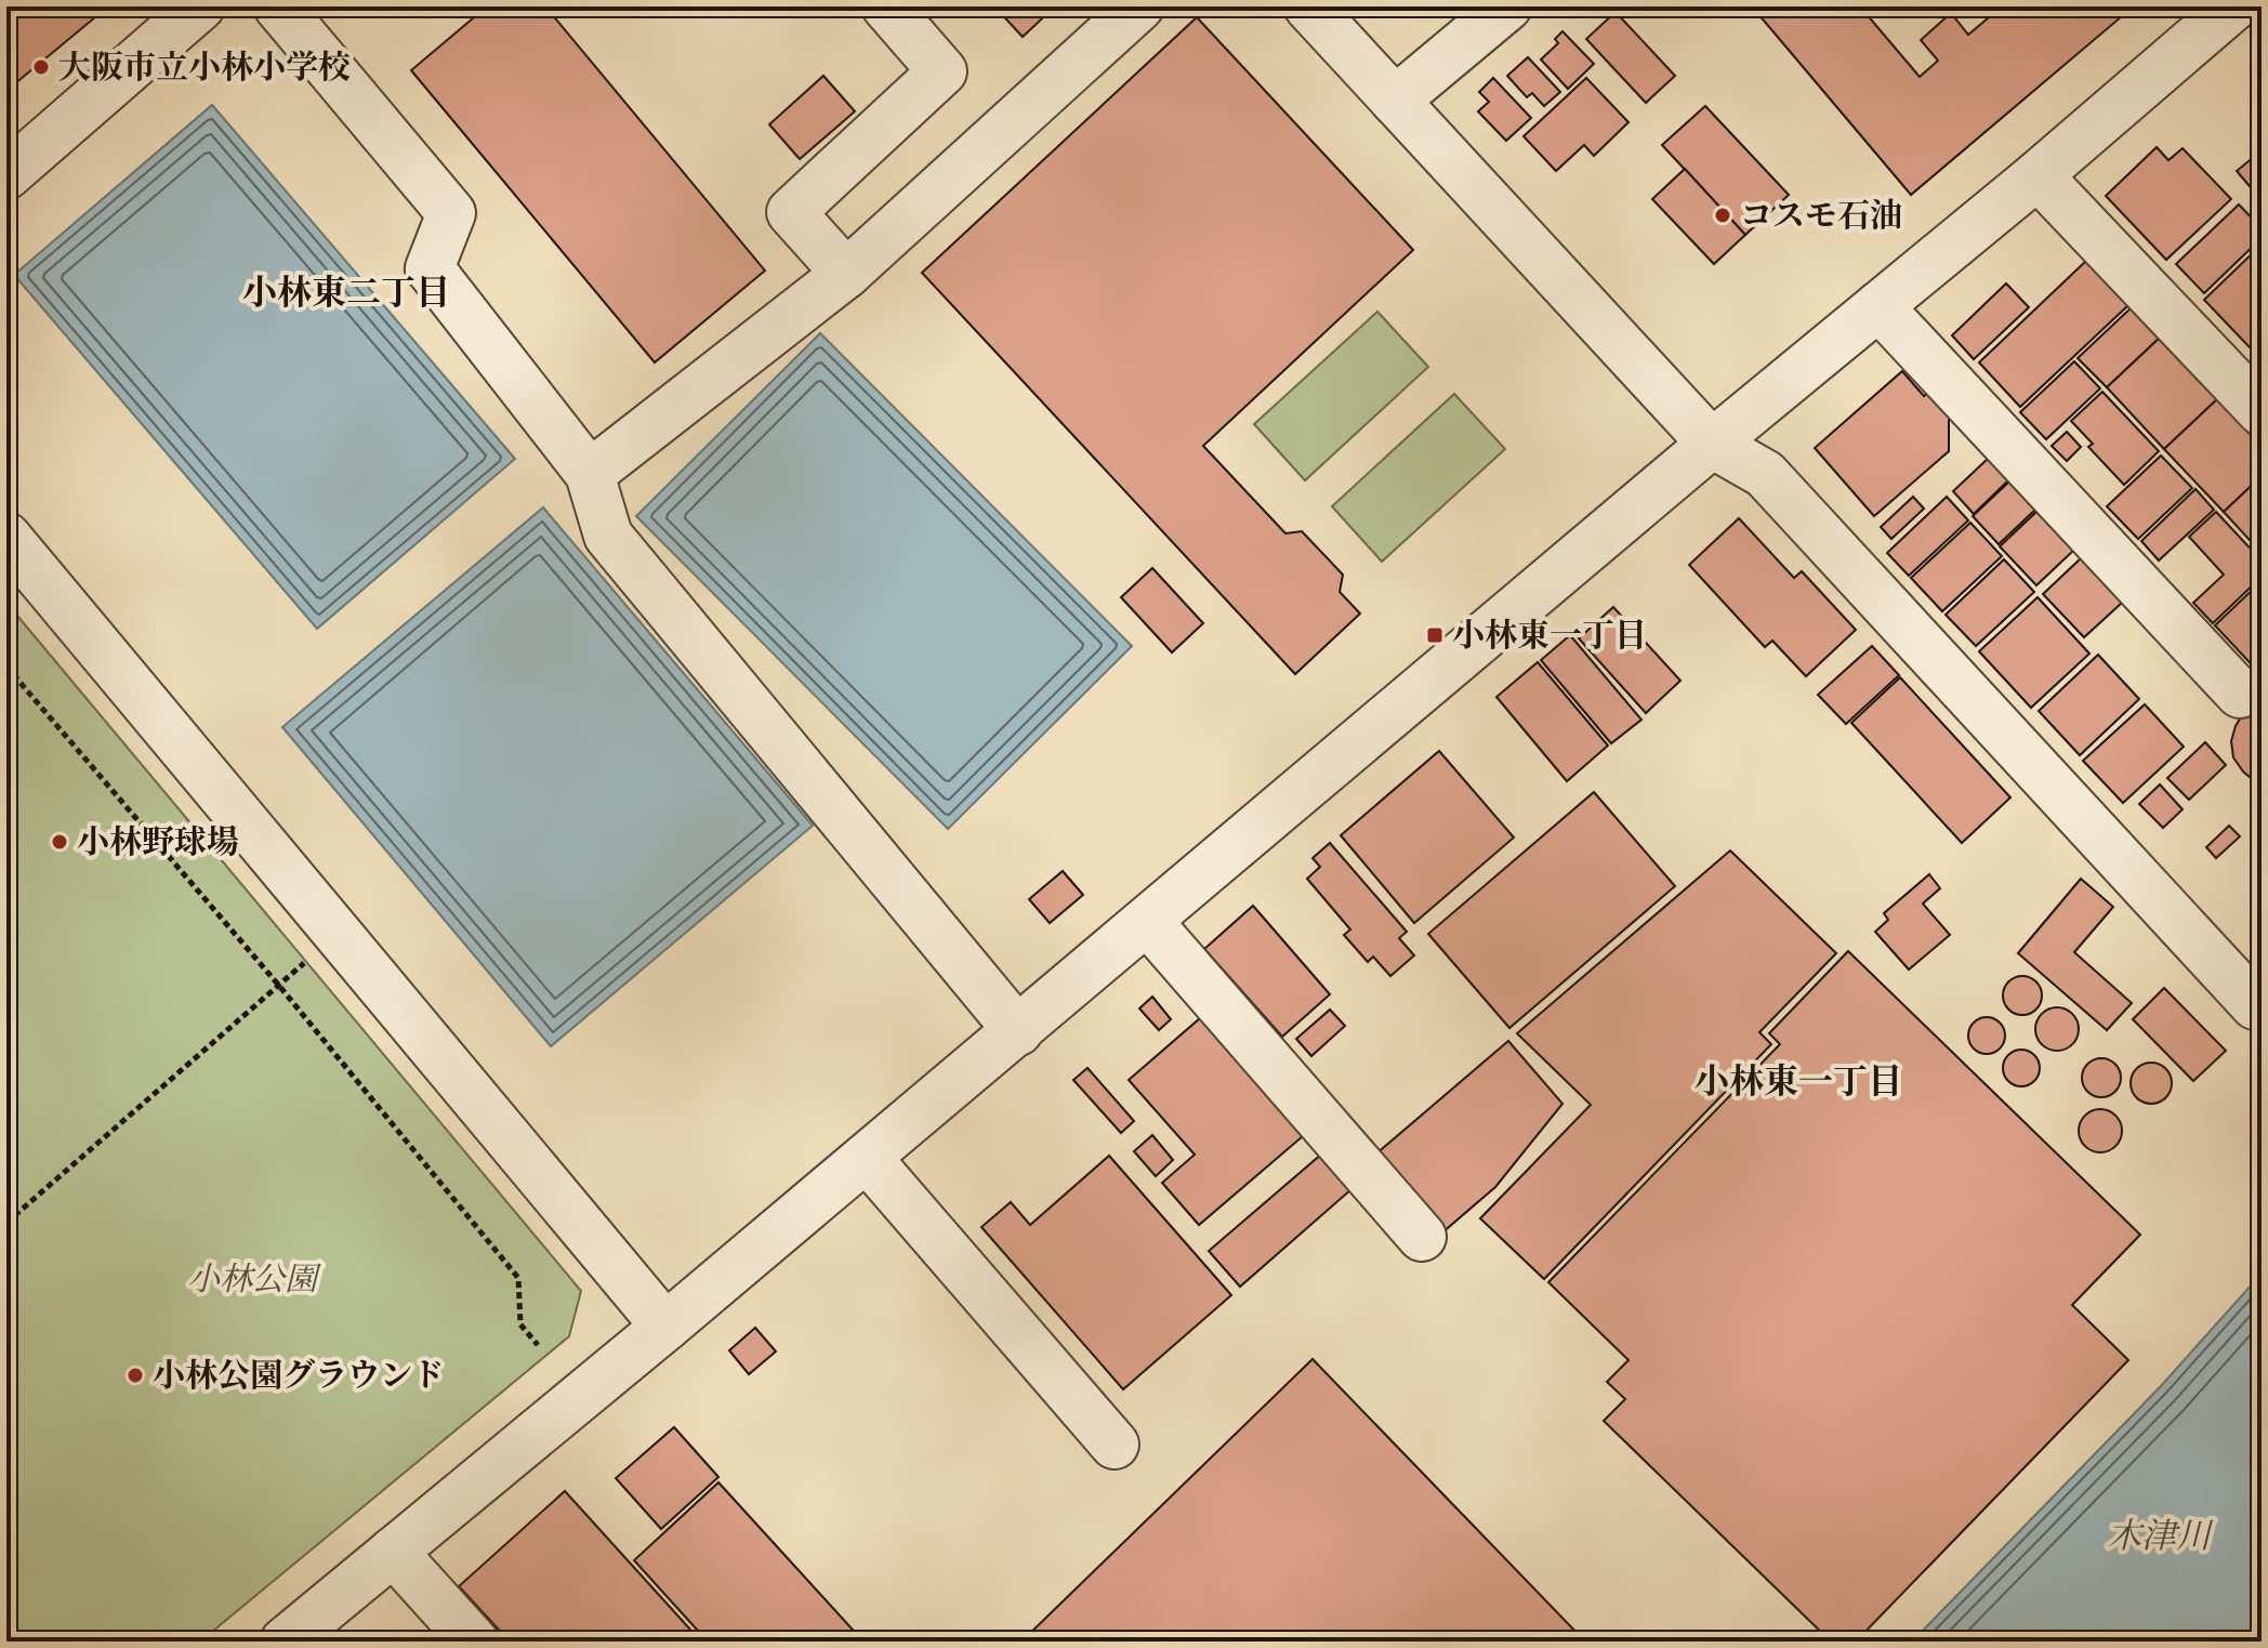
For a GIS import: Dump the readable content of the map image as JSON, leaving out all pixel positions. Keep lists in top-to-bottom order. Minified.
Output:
{"districts":["小林東二丁目","小林東一丁目"],"water":["木津川"],"parks":["小林公園"],"places":{"other":["大阪市立小林小学校","コスモ石油","小林野球場","小林公園グラウンド"],"transit":["小林東一丁目"]}}
